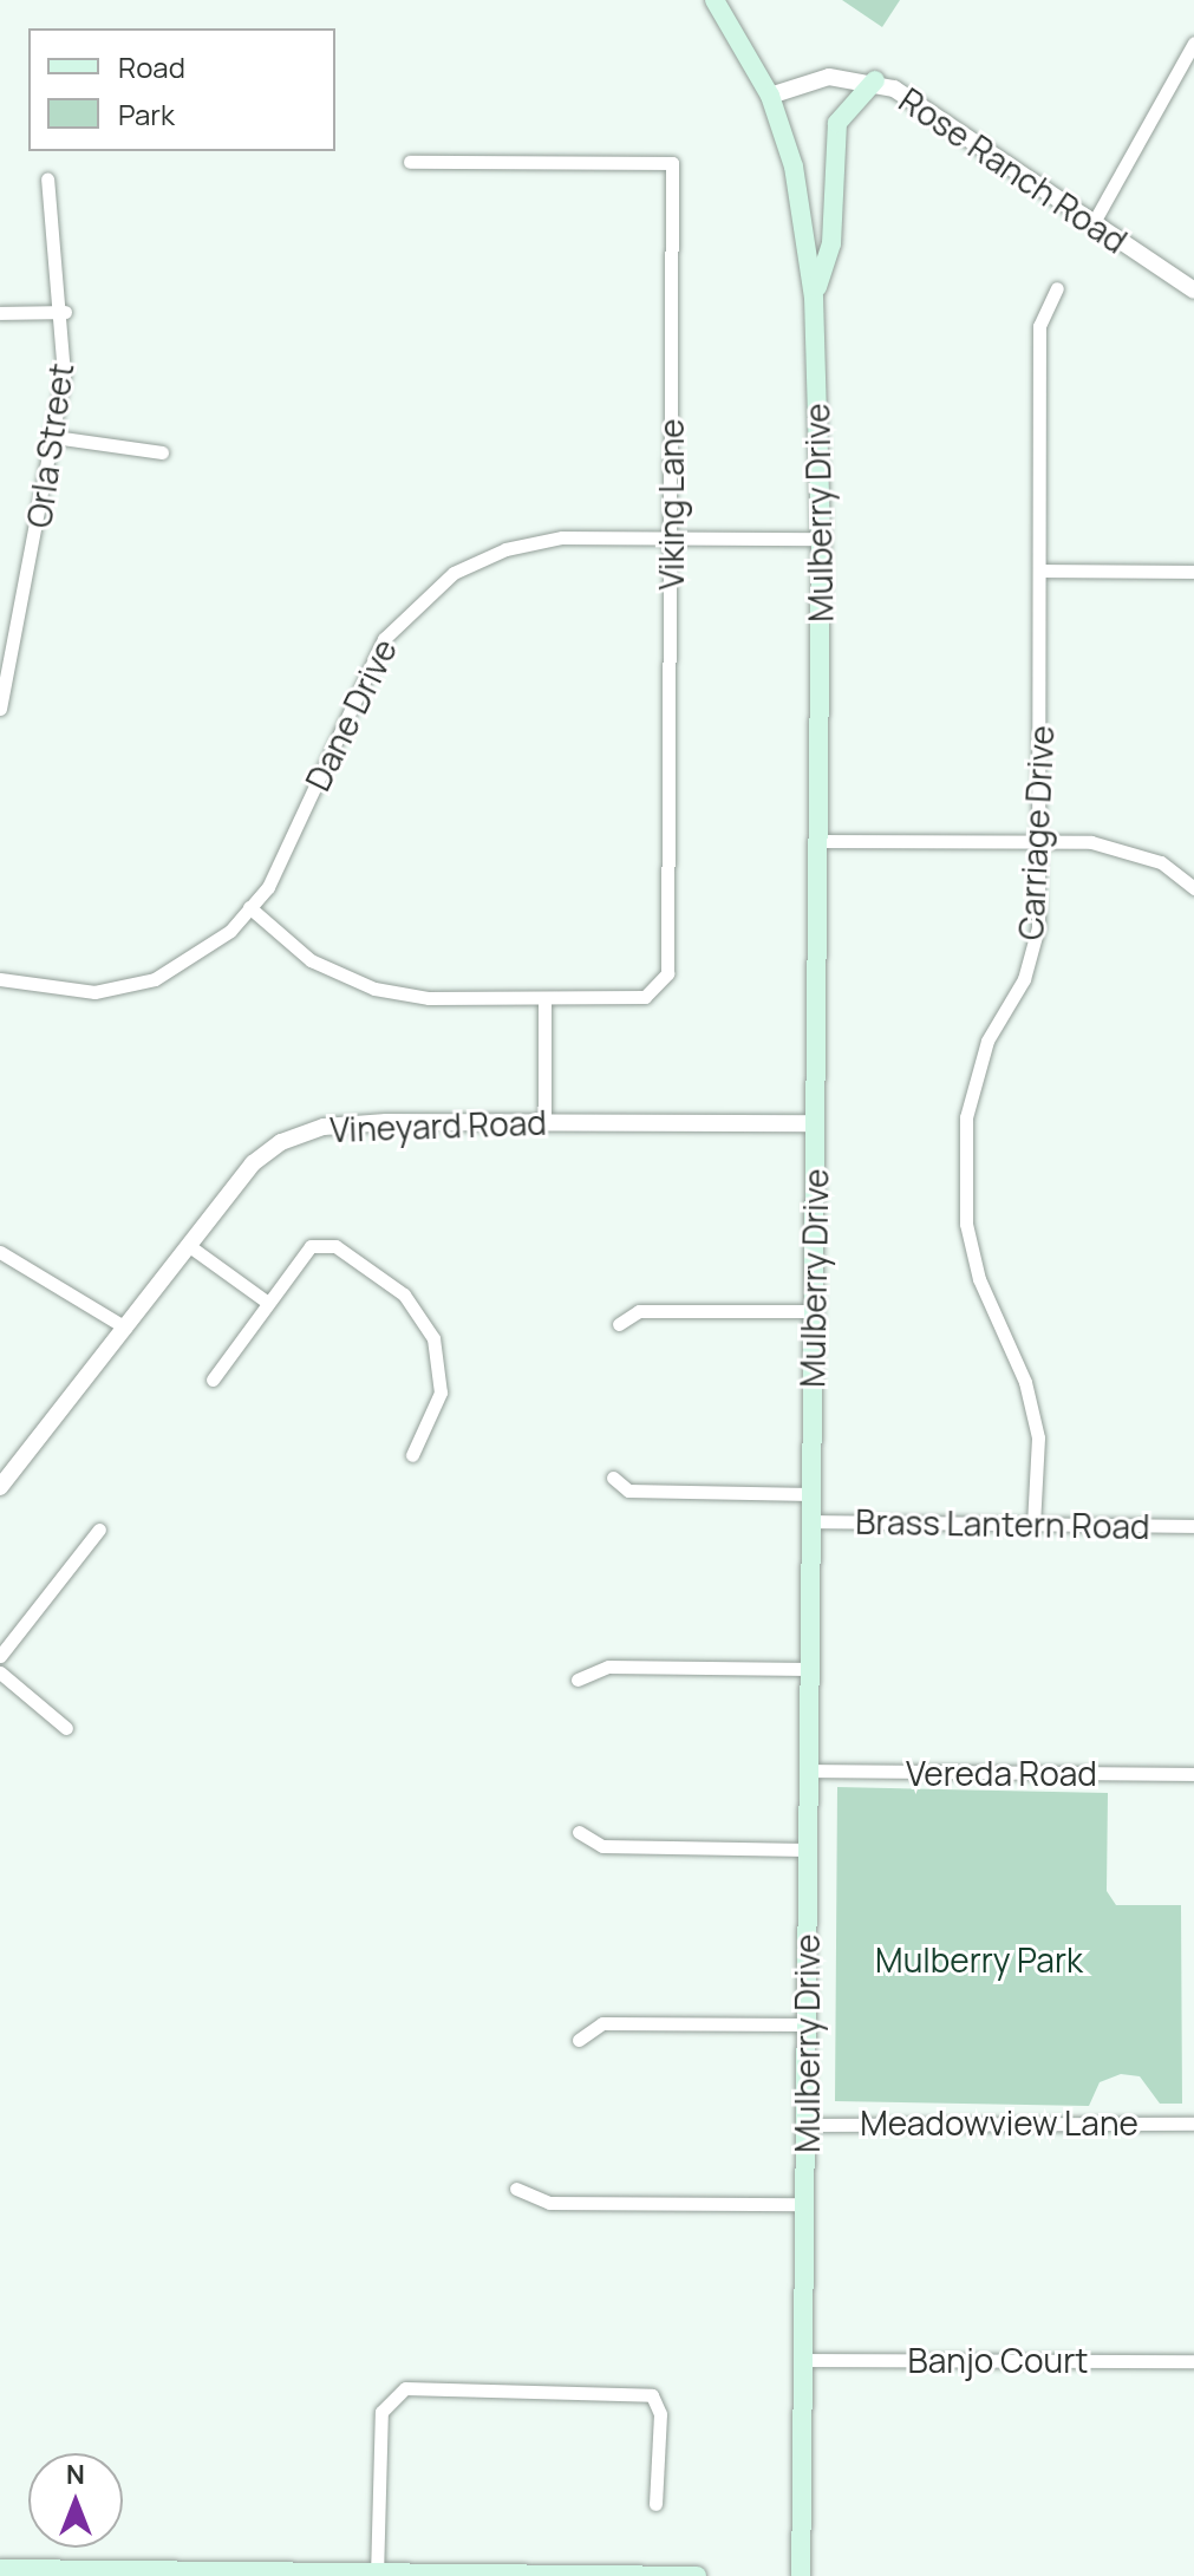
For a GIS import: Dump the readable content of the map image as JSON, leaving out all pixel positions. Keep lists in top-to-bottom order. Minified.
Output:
{"streets":{"main road":["Mulberry Drive"],"street":["Rose Ranch Road","Orla Street","Viking Lane","Dane Drive","Carriage Drive","Vineyard Road","Brass Lantern Road","Vereda Road","Meadowview Lane","Banjo Court"]},"crossings":[["Rose Ranch Road","Mulberry Drive"],["Viking Lane","Dane Drive"],["Mulberry Drive","Dane Drive"],["Mulberry Drive","Vineyard Road"],["Mulberry Drive","Brass Lantern Road"],["Mulberry Drive","Vereda Road"],["Mulberry Drive","Meadowview Lane"],["Mulberry Drive","Banjo Court"],["Carriage Drive","Brass Lantern Road"]],"parks":["Mulberry Park"],"legend":["Road","Park"],"north":"top"}
